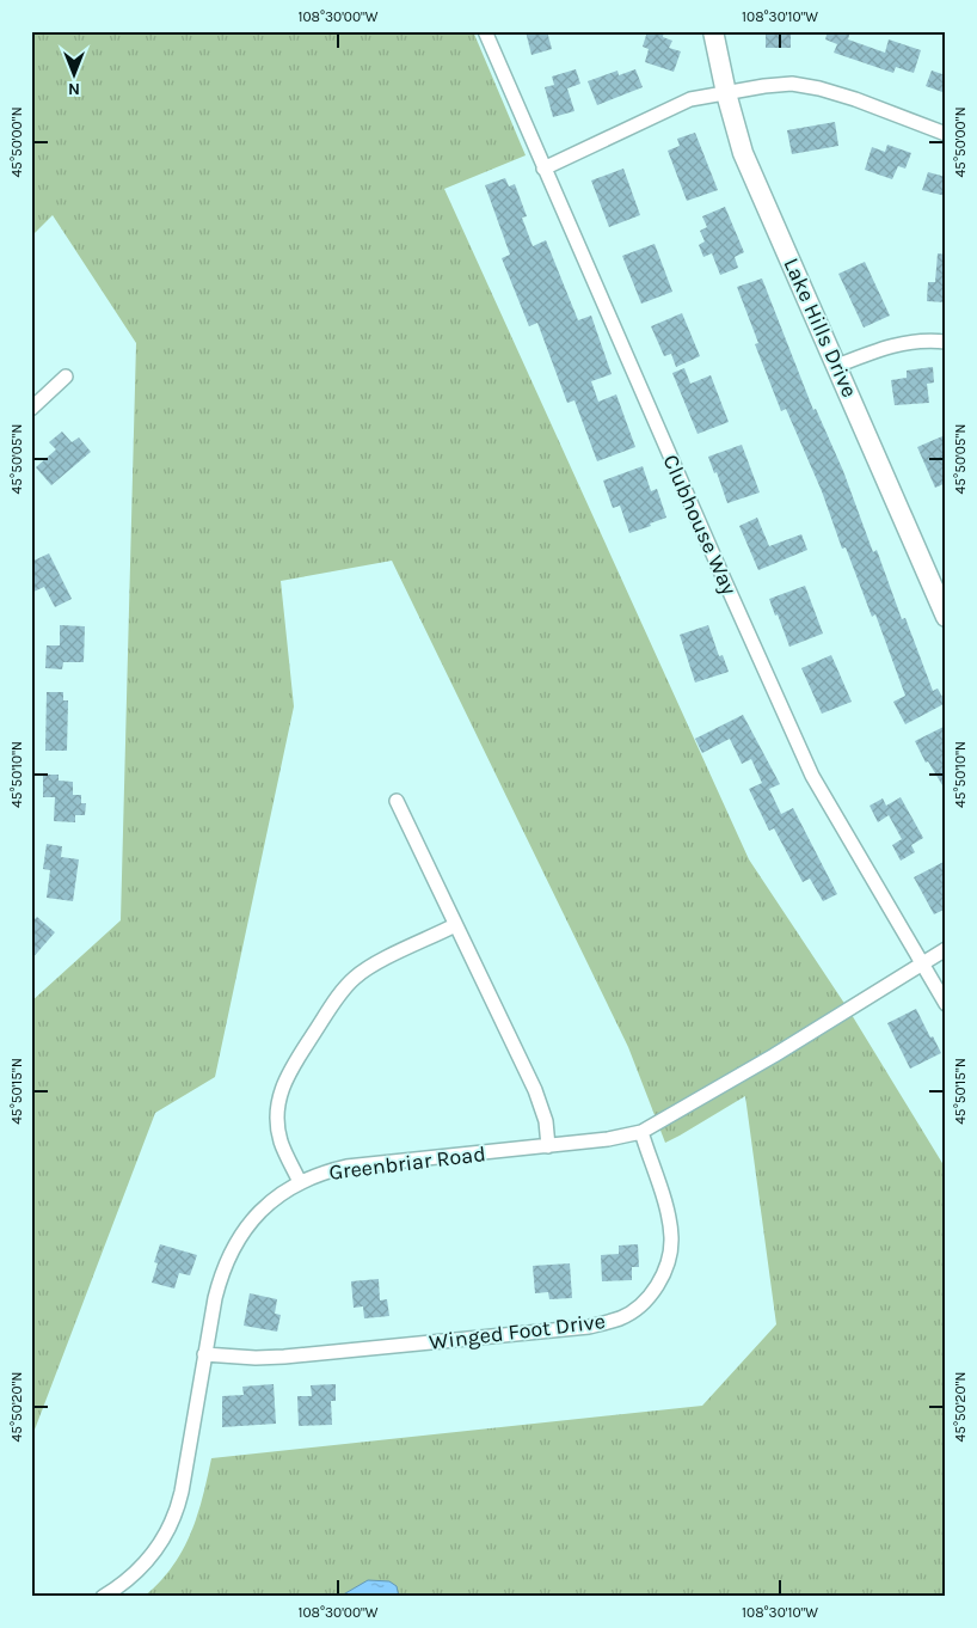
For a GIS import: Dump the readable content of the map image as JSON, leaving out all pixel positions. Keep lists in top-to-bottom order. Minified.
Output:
{"streets":{"street":["Lake Hills Drive","Clubhouse Way","Greenbriar Road","Winged Foot Drive"]},"crossings":[["Clubhouse Way","Greenbriar Road"],["Greenbriar Road","Winged Foot Drive"]],"north":"bottom","coordinates":["108°30'00\"W","108°30'10\"W","45°50'00\"N","45°50'05\"N","45°50'10\"N","45°50'15\"N","45°50'20\"N"]}
